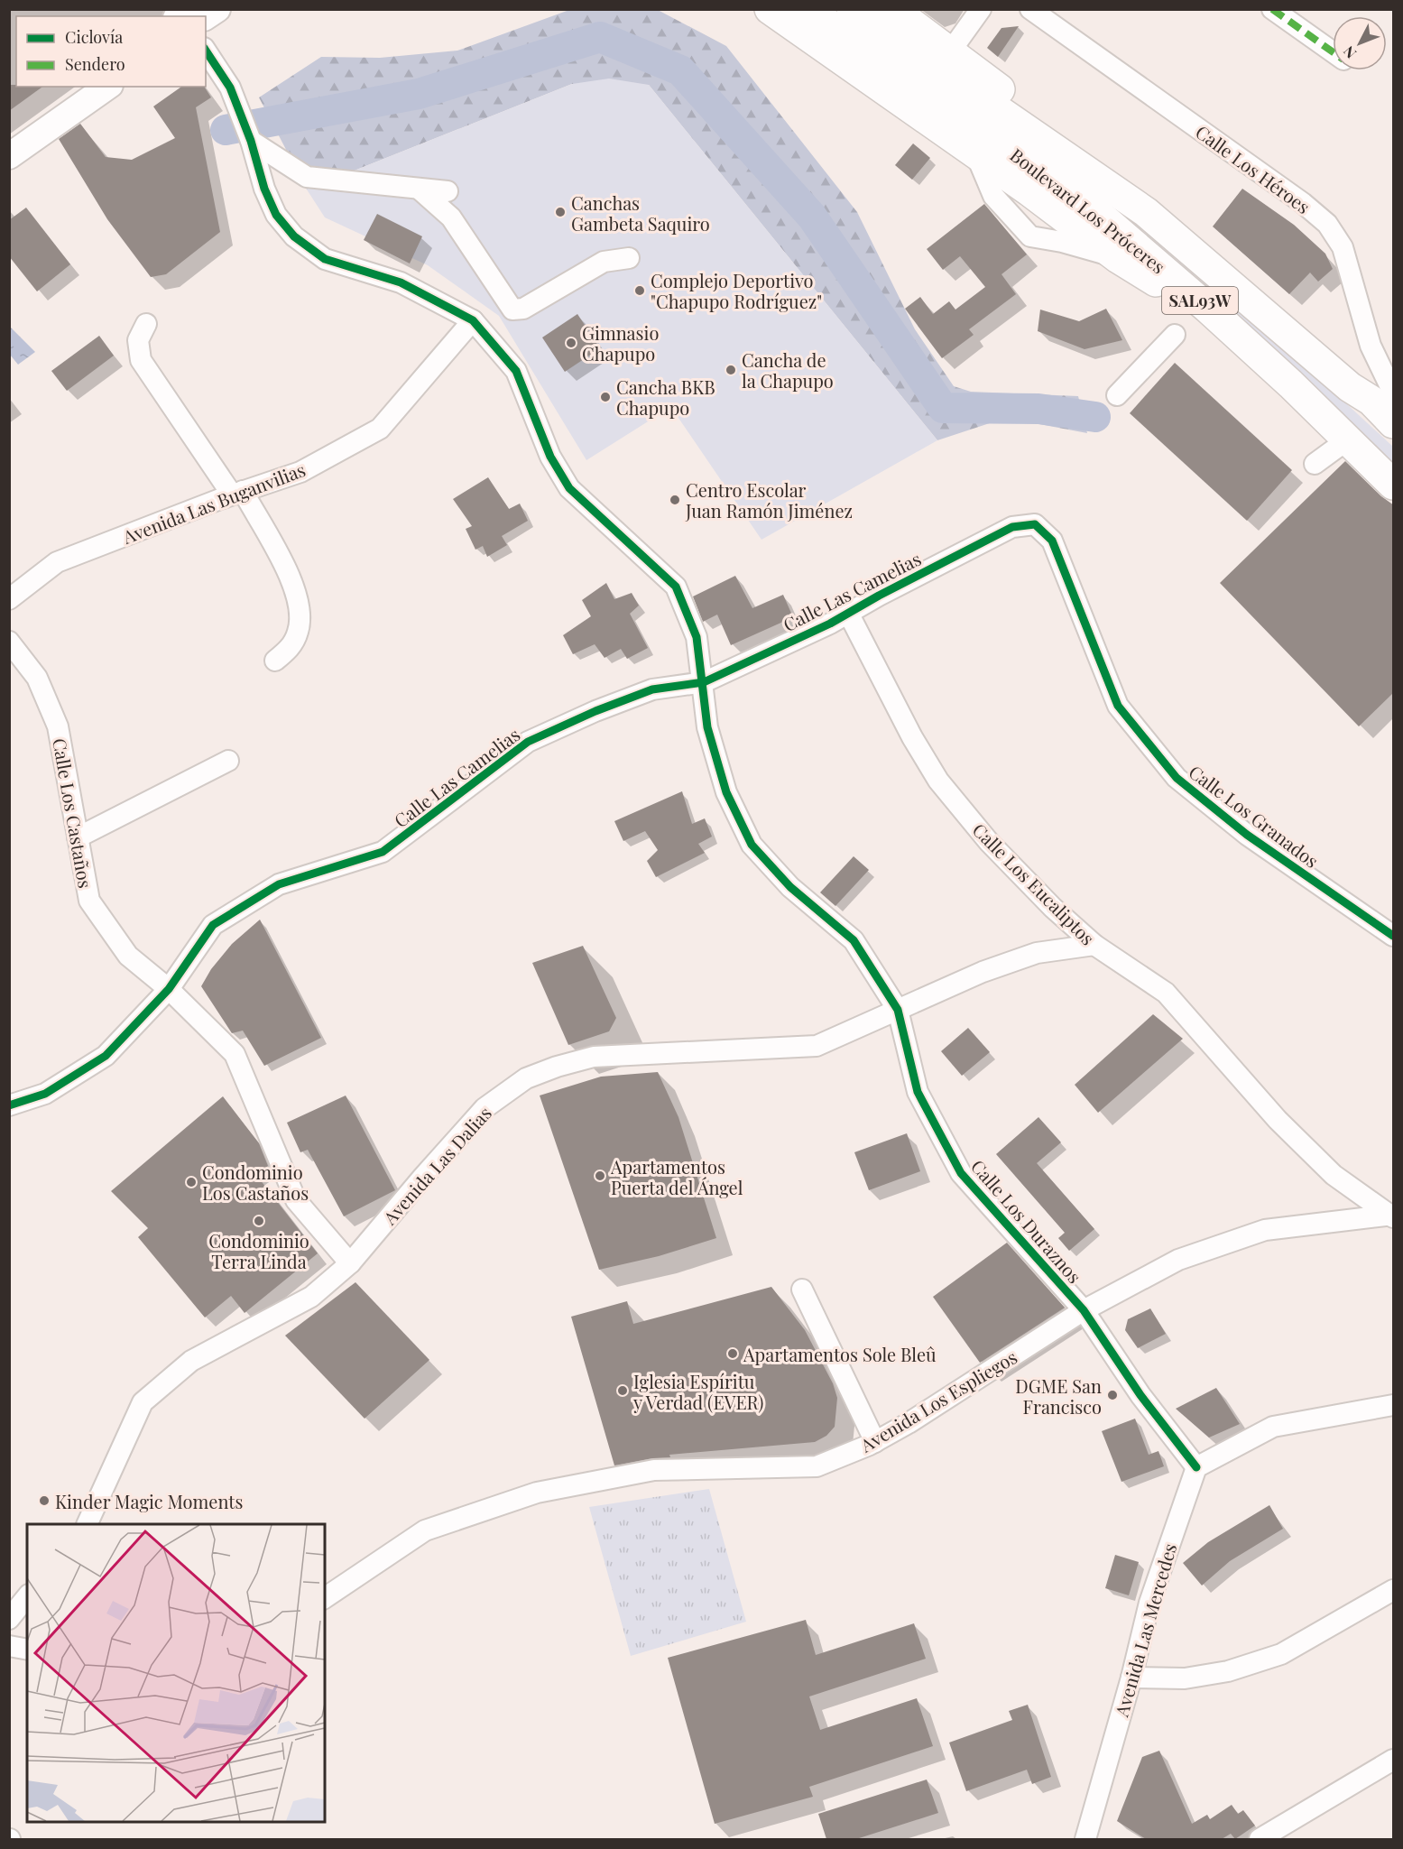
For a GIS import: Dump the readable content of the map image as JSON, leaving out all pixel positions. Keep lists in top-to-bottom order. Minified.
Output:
{"streets":{"highway":["Boulevard Los Próceres","SAL93W"],"street":["Calle Los Héroes","Avenida Las Buganvilias","Calle Las Camelias","Calle Los Castaños","Calle Los Granados","Calle Los Eucaliptos","Avenida Las Dalias","Calle Los Duraznos","Avenida Los Espliegos","Avenida Las Mercedes"]},"crossings":[["Calle Los Héroes","Boulevard Los Próceres"],["Avenida Las Buganvilias","Calle Los Duraznos"],["Calle Las Camelias","Calle Los Castaños"],["Calle Las Camelias","Calle Los Granados"],["Calle Las Camelias","Calle Los Eucaliptos"],["Calle Las Camelias","Calle Los Duraznos"],["Calle Los Castaños","Avenida Las Dalias"],["Calle Los Eucaliptos","Avenida Las Dalias"],["Calle Los Eucaliptos","Avenida Los Espliegos"],["Avenida Las Dalias","Calle Los Duraznos"],["Calle Los Duraznos","Avenida Los Espliegos"],["Calle Los Duraznos","Avenida Las Mercedes"]],"places":["Canchas Gambeta Saquiro","Complejo Deportivo \"Chapupo Rodríguez\"","Gimnasio Chapupo","Cancha de la Chapupo","Cancha BKB Chapupo","Centro Escolar Juan Ramón Jiménez","Apartamentos Puerta del Ángel","Condominio Los Castaños","Condominio Terra Linda","Apartamentos Sole Bleû","Iglesia Espíritu y Verdad (EVER)","DGME San Francisco","Kinder Magic Moments"],"legend":["Ciclovía","Sendero"],"north":"bottom left"}
